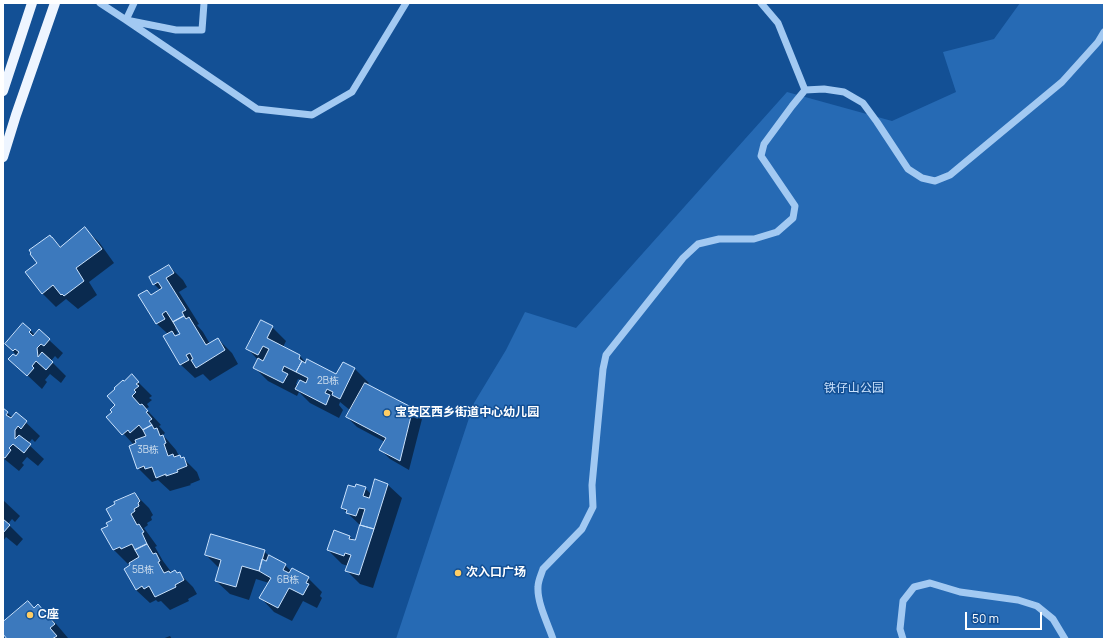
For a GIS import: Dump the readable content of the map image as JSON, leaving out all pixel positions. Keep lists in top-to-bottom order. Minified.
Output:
{"parks":["铁仔山公园"],"places":["宝安区西乡街道中心幼儿园","次入口广场","C座"],"house_numbers":["2B栋","3B栋","5B栋","6B栋"],"scale_bar":"50 m"}
